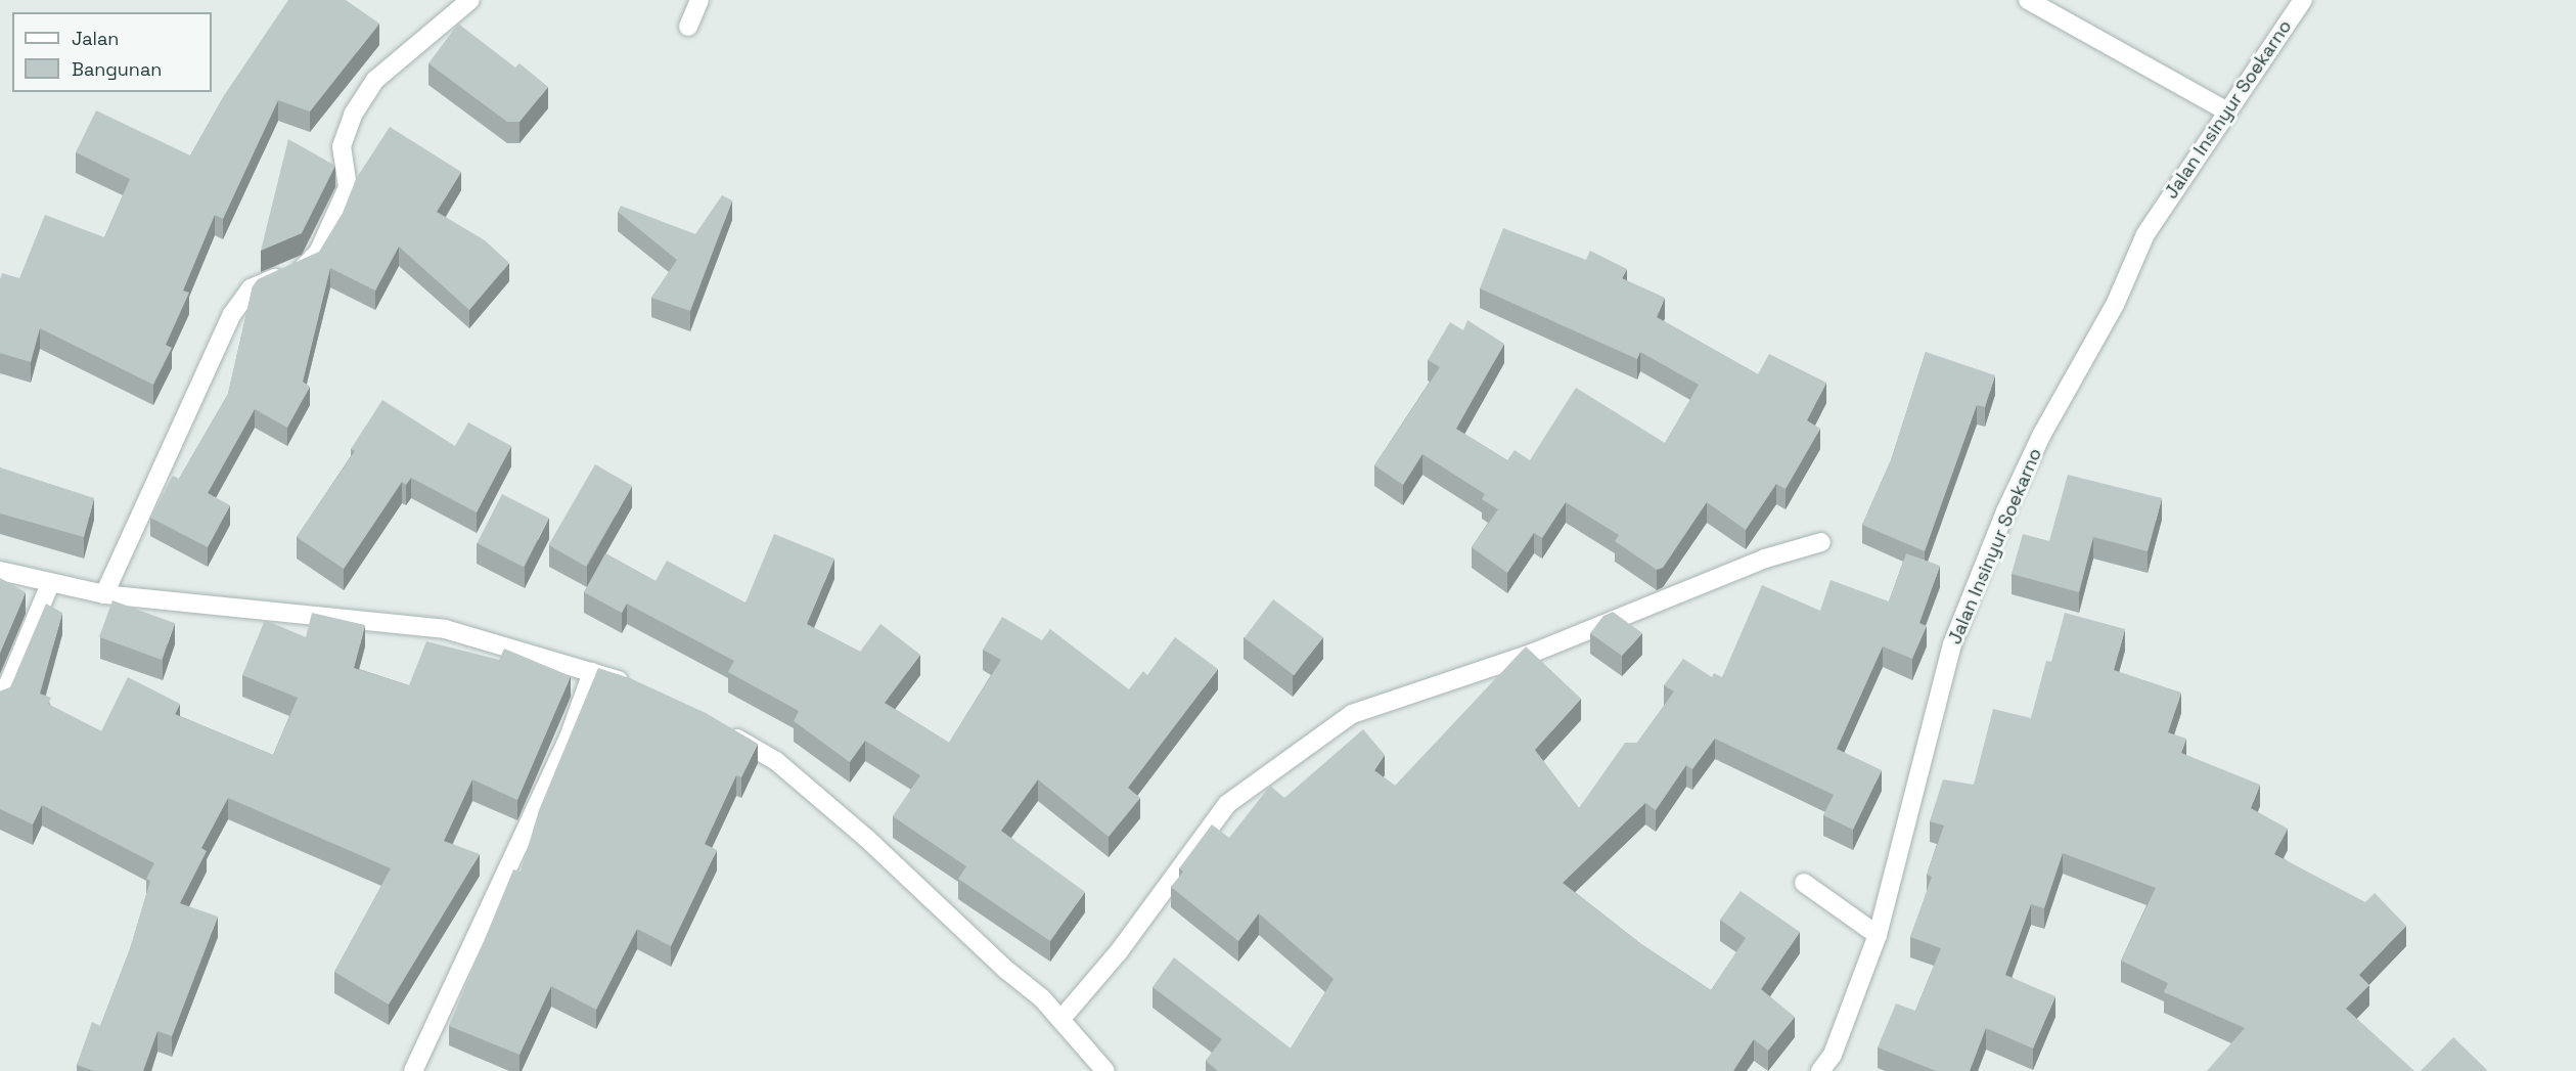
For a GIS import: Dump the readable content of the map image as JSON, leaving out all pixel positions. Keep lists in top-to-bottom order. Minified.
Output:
{"streets":{"street":["Jalan Insinyur Soekarno"]},"legend":["Jalan","Bangunan"]}
